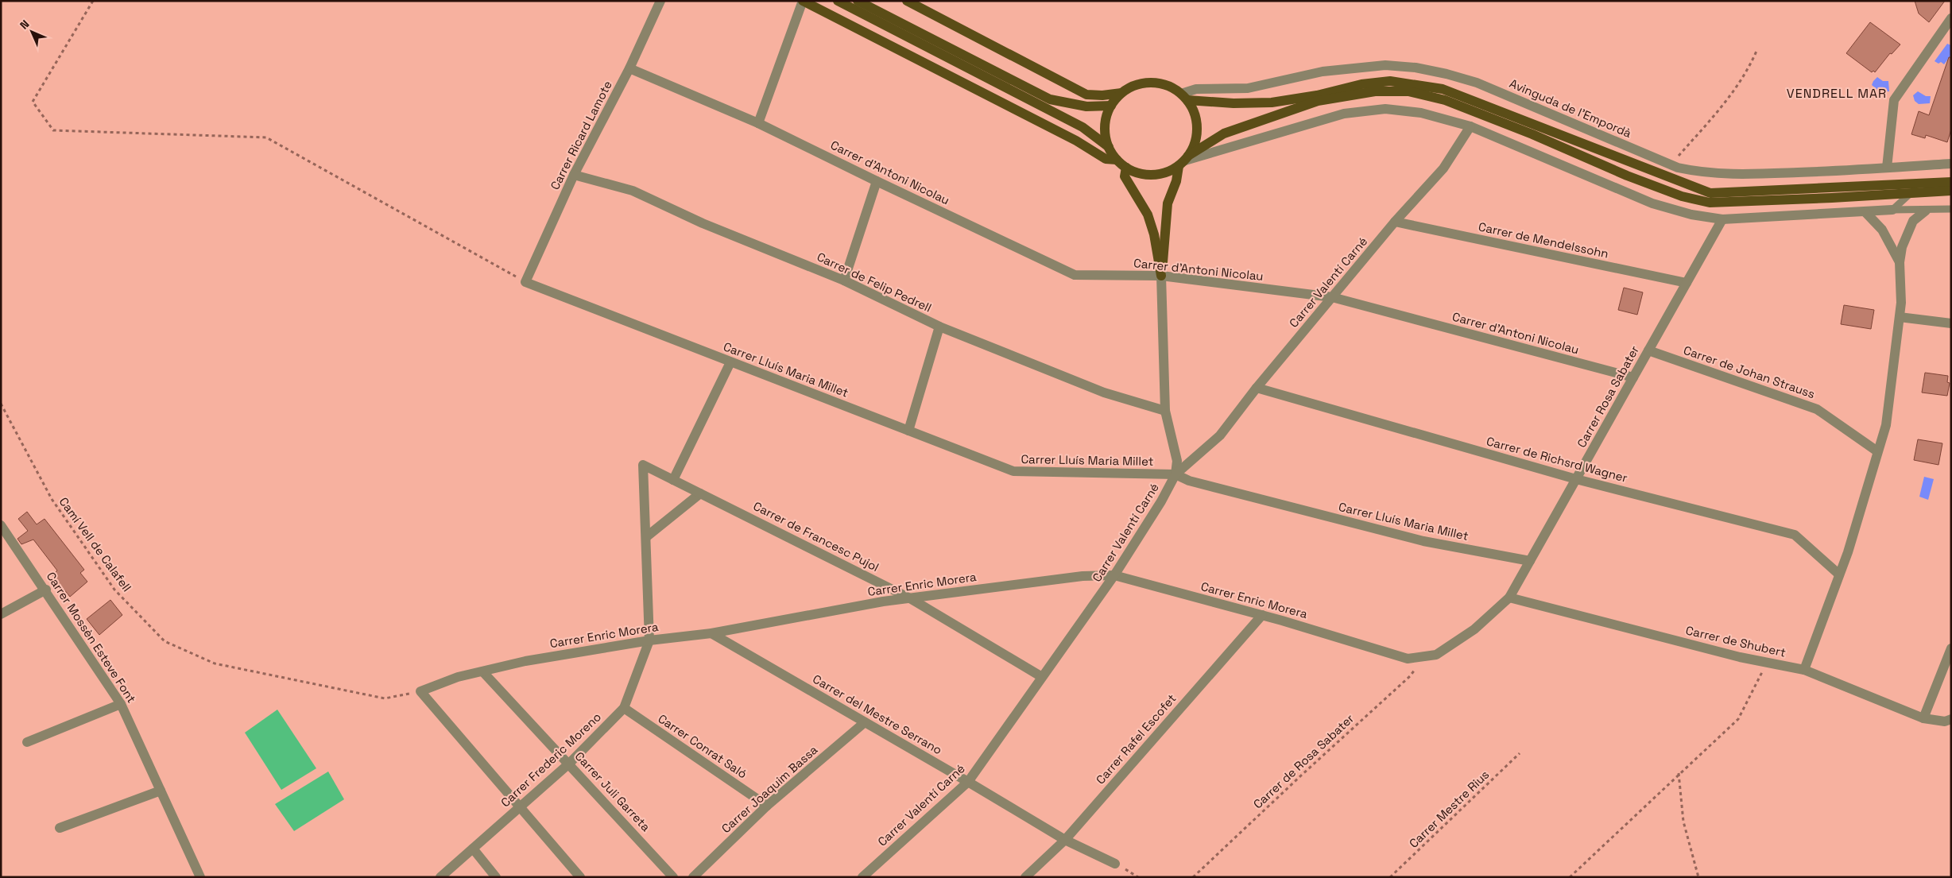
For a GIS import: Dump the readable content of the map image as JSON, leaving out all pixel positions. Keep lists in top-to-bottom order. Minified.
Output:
{"streets":{"street":["Avinguda de l'Empordà","Carrer Ricard Lamote","Carrer d'Antoni Nicolau","Carrer de Mendelssohn","Carrer de Felip Pedrell","Carrer Valentí Carné","Carrer Lluís Maria Millet","Carrer de Johan Strauss","Carrer Rosa Sabater","Carrer de Richsrd Wagner","Carrer de Francesc Pujol","Carrer Enric Morera","Carrer Mossèn Esteve Font","Carrer de Shubert","Carrer del Mestre Serrano","Carrer Rafel Escofet","Carrer Conrat Saló","Carrer Frederic Moreno","Carrer Joaquim Bassa","Carrer Juli Garreta"],"path":["Camí Vell de Calafell","Carrer de Rosa Sabater","Carrer Mestre Rius"]},"crossings":[["Carrer Ricard Lamote","Carrer d'Antoni Nicolau"],["Carrer Ricard Lamote","Carrer de Felip Pedrell"],["Carrer Ricard Lamote","Carrer Lluís Maria Millet"],["Carrer d'Antoni Nicolau","Carrer Valentí Carné"],["Carrer d'Antoni Nicolau","Carrer Rosa Sabater"],["Carrer de Mendelssohn","Carrer Valentí Carné"],["Carrer de Mendelssohn","Carrer Rosa Sabater"],["Carrer Valentí Carné","Carrer Lluís Maria Millet"],["Carrer Valentí Carné","Carrer de Richsrd Wagner"],["Carrer Valentí Carné","Carrer de Francesc Pujol"],["Carrer Valentí Carné","Carrer Enric Morera"],["Carrer Valentí Carné","Carrer del Mestre Serrano"],["Carrer Lluís Maria Millet","Carrer Rosa Sabater"],["Carrer de Johan Strauss","Carrer Rosa Sabater"],["Carrer Rosa Sabater","Carrer de Richsrd Wagner"],["Carrer Rosa Sabater","Carrer Enric Morera"],["Carrer Rosa Sabater","Carrer de Shubert"],["Carrer Rosa Sabater","Carrer de Rosa Sabater"],["Carrer de Francesc Pujol","Carrer Enric Morera"],["Carrer de Francesc Pujol","Carrer Frederic Moreno"],["Camí Vell de Calafell","Carrer Enric Morera"],["Carrer Enric Morera","Carrer del Mestre Serrano"],["Carrer Enric Morera","Carrer Rafel Escofet"],["Carrer Enric Morera","Carrer Frederic Moreno"],["Carrer Enric Morera","Carrer de Rosa Sabater"],["Carrer Enric Morera","Carrer Juli Garreta"],["Carrer del Mestre Serrano","Carrer Rafel Escofet"],["Carrer del Mestre Serrano","Carrer Joaquim Bassa"],["Carrer Conrat Saló","Carrer Frederic Moreno"],["Carrer Conrat Saló","Carrer Joaquim Bassa"],["Carrer Frederic Moreno","Carrer Juli Garreta"]],"districts":["VENDRELL MAR"],"north":"top left"}
